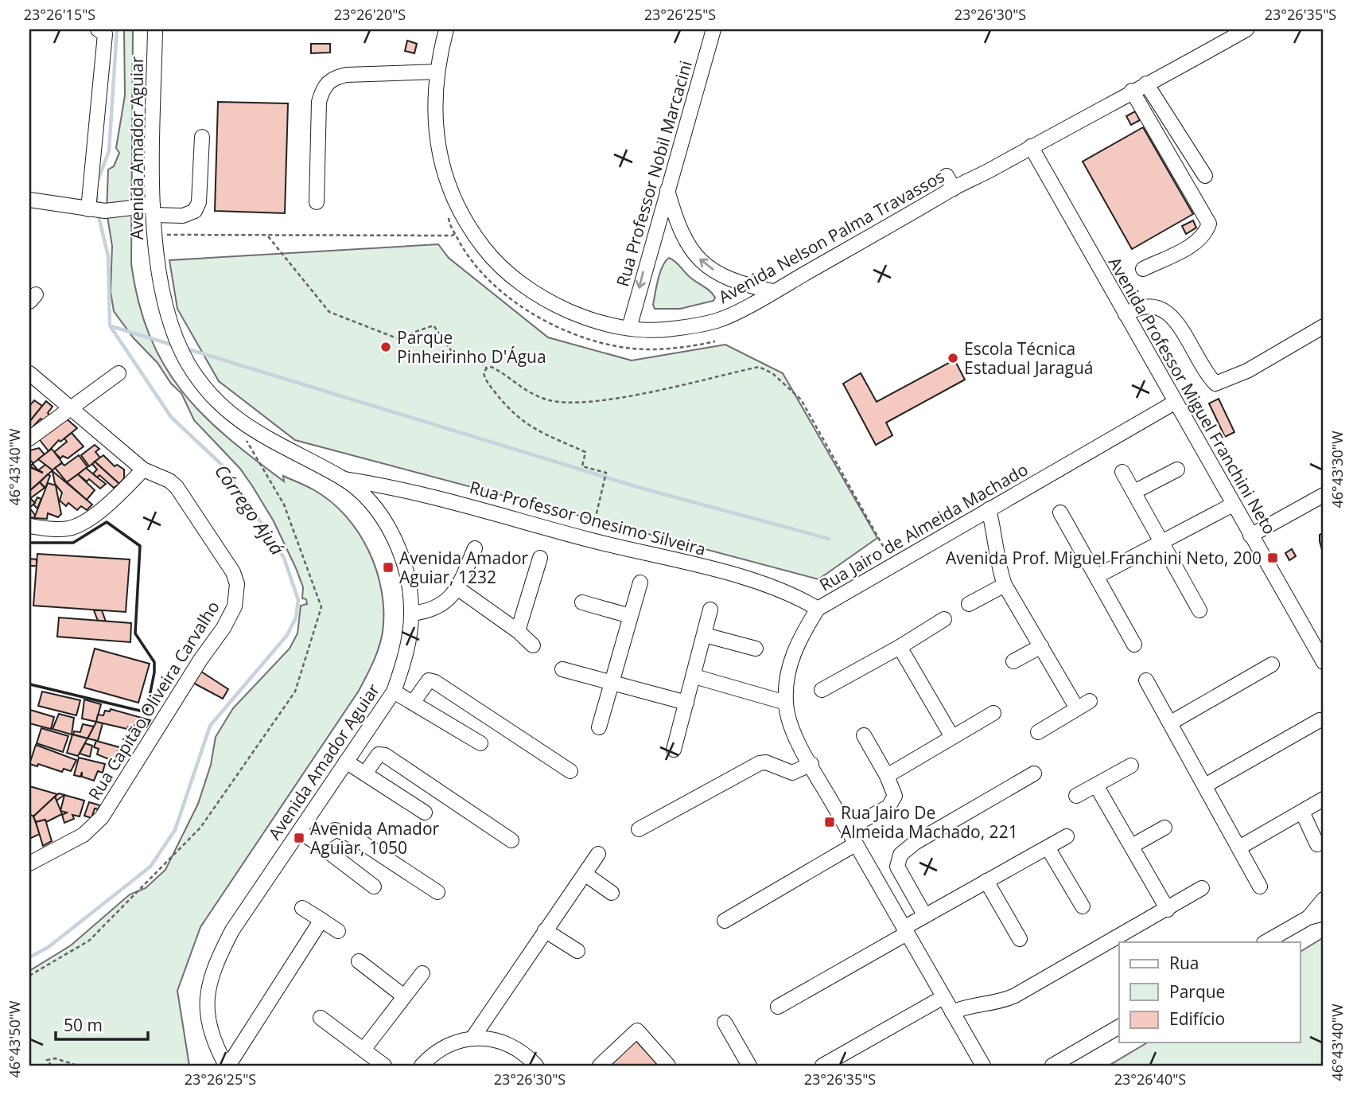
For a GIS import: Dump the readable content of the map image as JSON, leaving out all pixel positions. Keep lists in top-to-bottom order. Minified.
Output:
{"streets":{"street":["Avenida Amador Aguiar","Rua Professor Nobil Marcacini","Avenida Nelson Palma Travassos","Avenida Professor Miguel Franchini Neto","Rua Professor Onesimo Silveira","Rua Jairo de Almeida Machado","Rua Capitão Oliveira Carvalho"]},"crossings":[["Avenida Amador Aguiar","Rua Professor Onesimo Silveira"],["Rua Professor Nobil Marcacini","Avenida Nelson Palma Travassos"],["Avenida Nelson Palma Travassos","Avenida Professor Miguel Franchini Neto"],["Avenida Professor Miguel Franchini Neto","Rua Jairo de Almeida Machado"],["Rua Professor Onesimo Silveira","Rua Jairo de Almeida Machado"]],"one_way":["Rua Professor Nobil Marcacini"],"water":["Córrego Ajuá"],"places":{"other":["Parque Pinheirinho D'Água","Escola Técnica Estadual Jaraguá"],"transit":["Avenida Prof. Miguel Franchini Neto, 200","Avenida Amador Aguiar, 1232","Rua Jairo De Almeida Machado, 221","Avenida Amador Aguiar, 1050"]},"legend":["Rua","Parque","Edifício"],"scale_bar":"50 m","coordinates":["23°26'15\"S","23°26'20\"S","23°26'25\"S","23°26'30\"S","23°26'35\"S","46°43'40\"W","46°43'30\"W","46°43'50\"W","23°26'40\"S"]}
